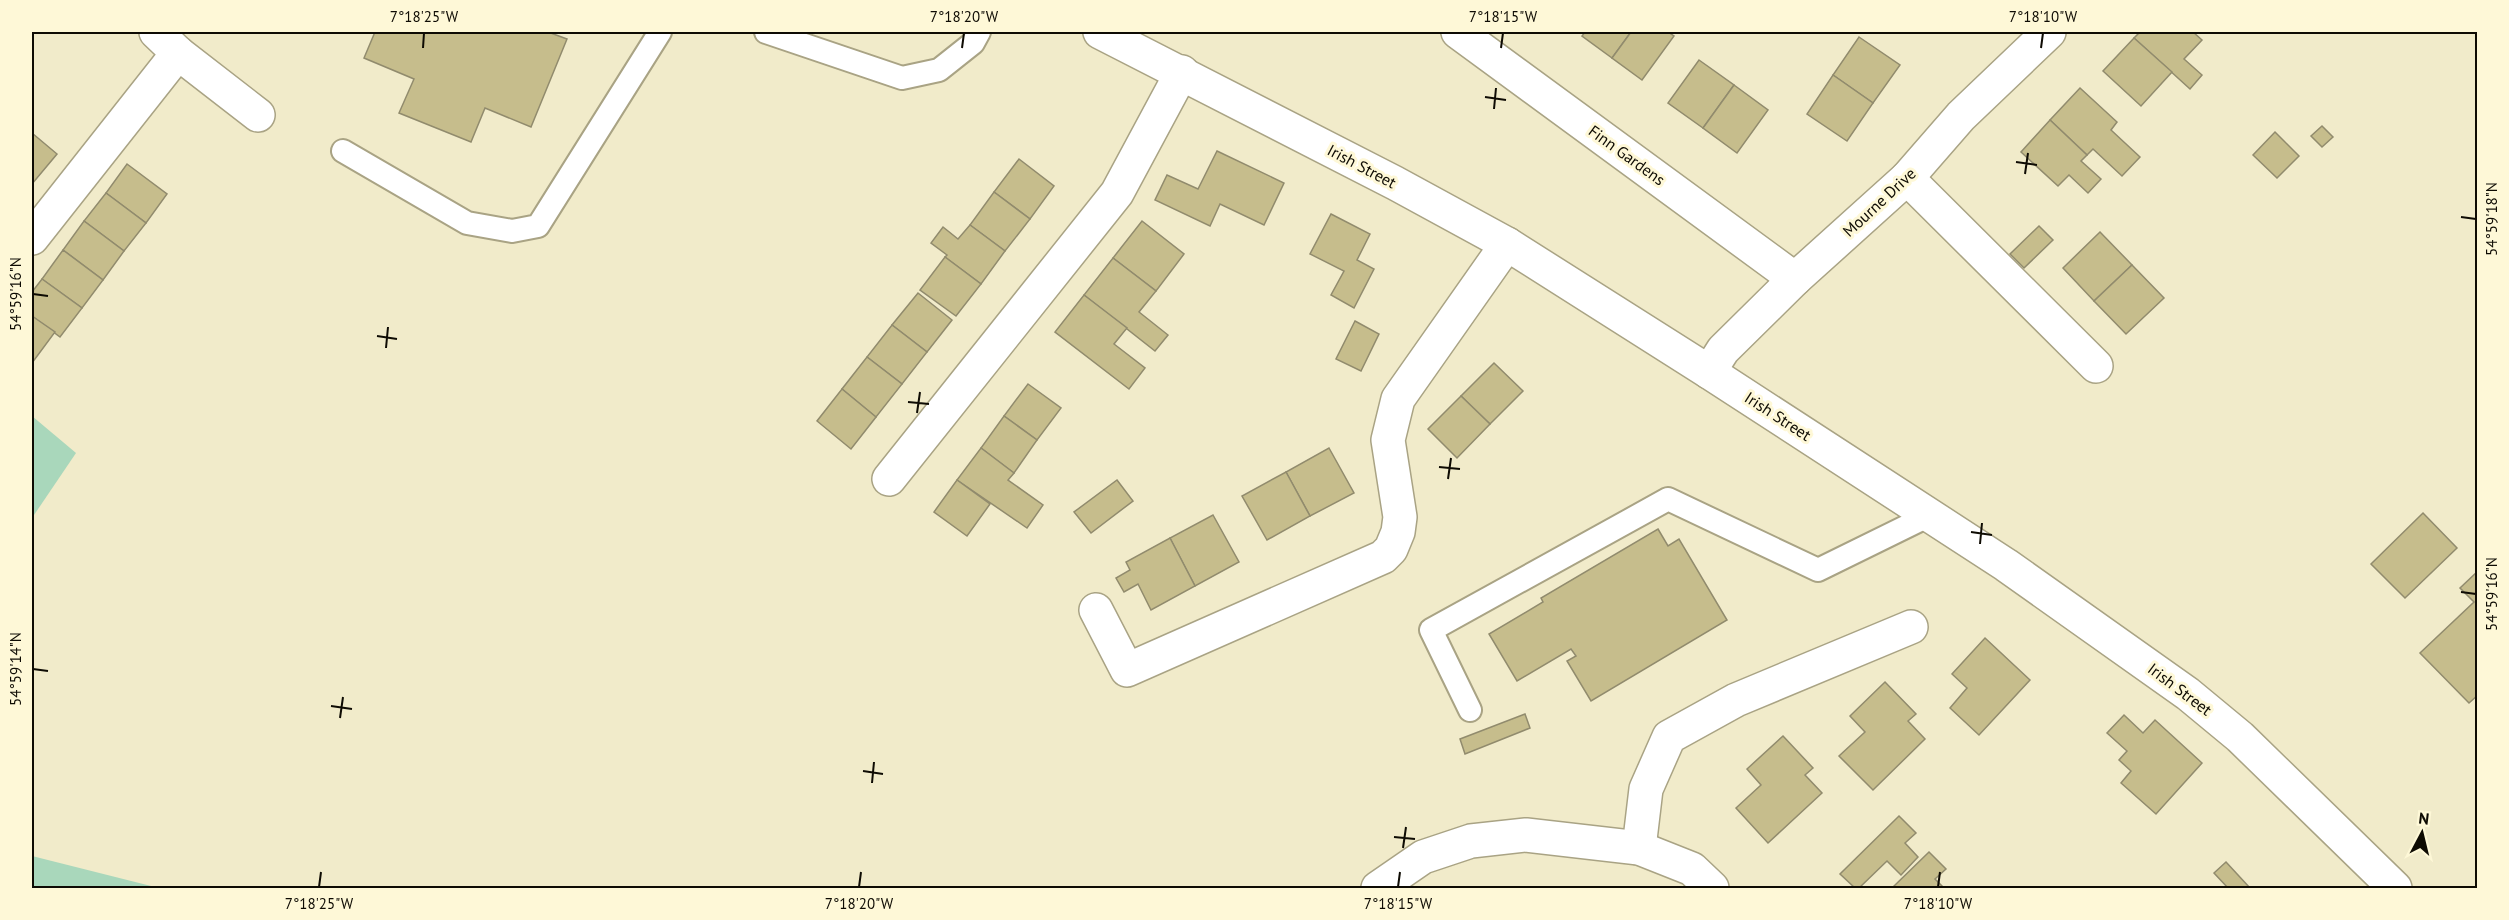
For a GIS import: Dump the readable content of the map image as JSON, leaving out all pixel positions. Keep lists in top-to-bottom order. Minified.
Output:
{"streets":{"street":["Finn Gardens","Irish Street","Mourne Drive"]},"crossings":[["Finn Gardens","Mourne Drive"],["Irish Street","Mourne Drive"]],"north":"top","coordinates":["7°18'25\"W","7°18'20\"W","7°18'15\"W","7°18'10\"W","54°59'18\"N","54°59'16\"N","54°59'14\"N"]}
